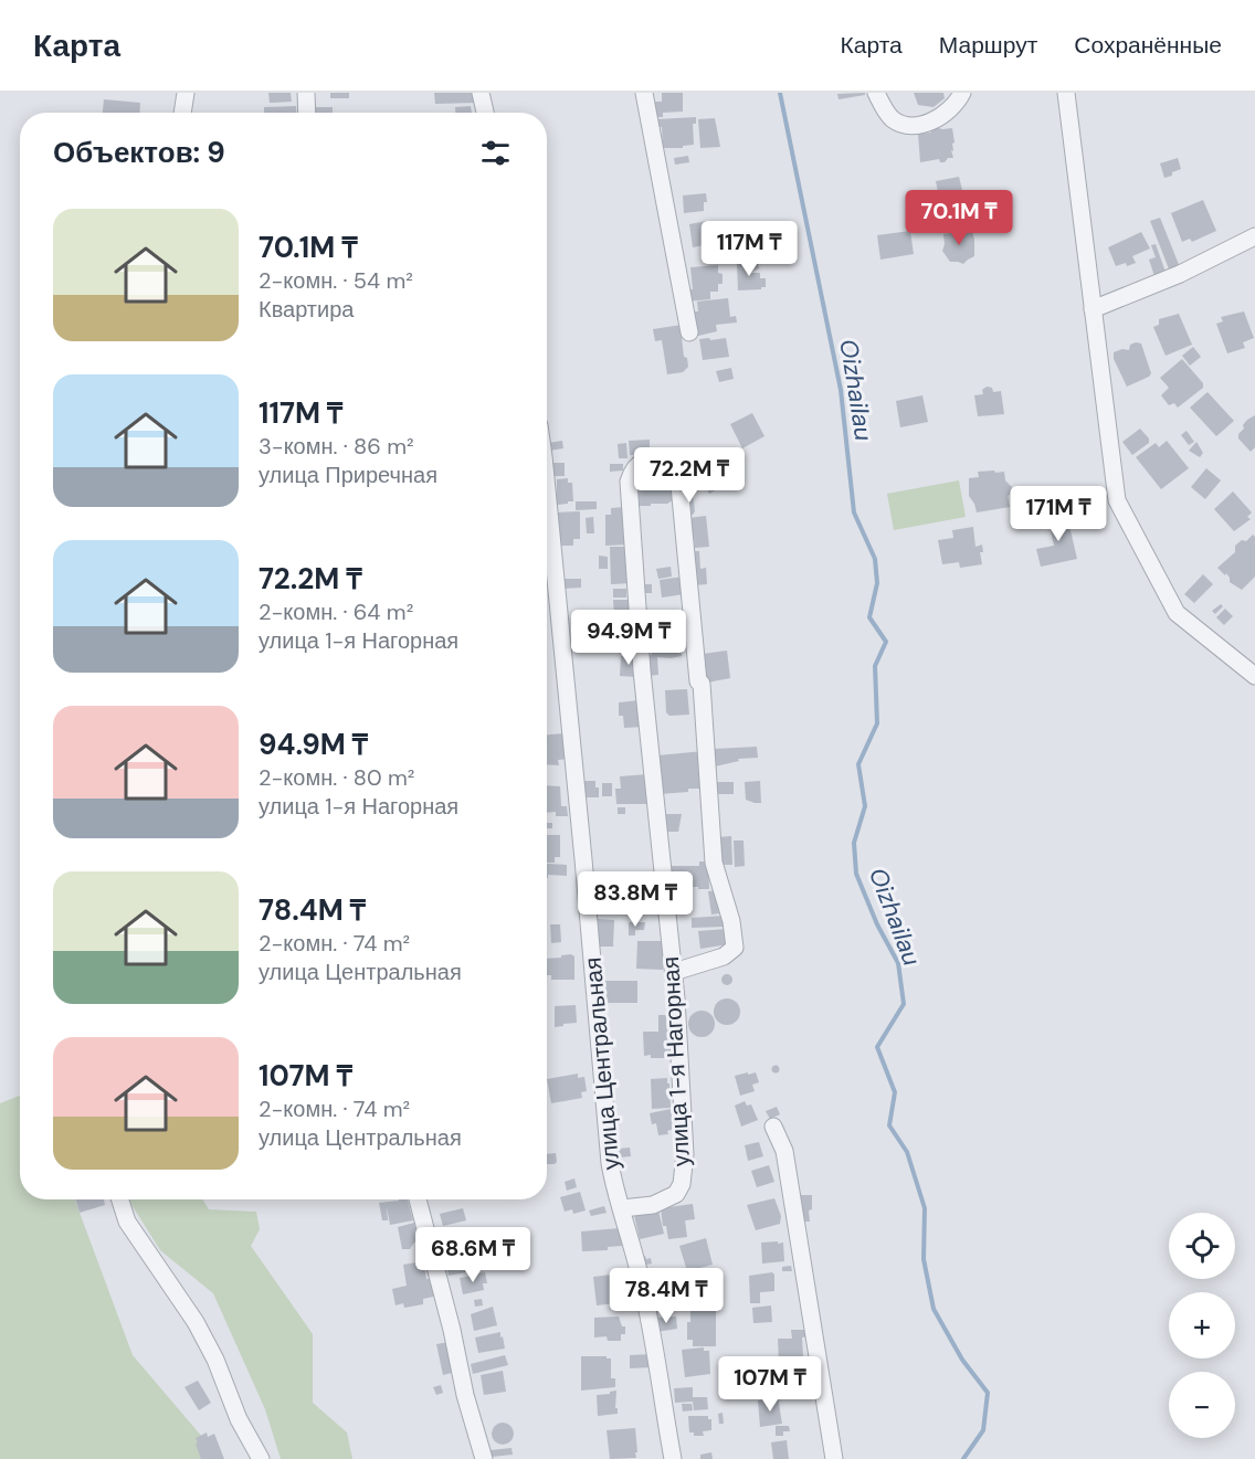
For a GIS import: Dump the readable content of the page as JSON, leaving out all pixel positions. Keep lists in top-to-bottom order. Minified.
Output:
{"streets":{"street":["улица 1-я Нагорная","улица Центральная"]},"crossings":[["улица 1-я Нагорная","улица Центральная"]],"water":["Oizhailau"],"page":{"header":"Карта","nav":["Карта","Маршрут","Сохранённые"],"heading":"Объектов: 9","price":["70.1M ₸","117M ₸","72.2M ₸","171M ₸","94.9M ₸","83.8M ₸","68.6M ₸","78.4M ₸","107M ₸"],"list":[{"name":"70.1M ₸","note":"2-комн. · 54 m² · Квартира"},{"name":"117M ₸","note":"3-комн. · 86 m² · улица Приречная"},{"name":"72.2M ₸","note":"2-комн. · 64 m² · улица 1-я Нагорная"},{"name":"94.9M ₸","note":"2-комн. · 80 m² · улица 1-я Нагорная"},{"name":"78.4M ₸","note":"2-комн. · 74 m² · улица Центральная"},{"name":"107M ₸","note":"2-комн. · 74 m² · улица Центральная"}],"map_buttons":["+","−"]}}
